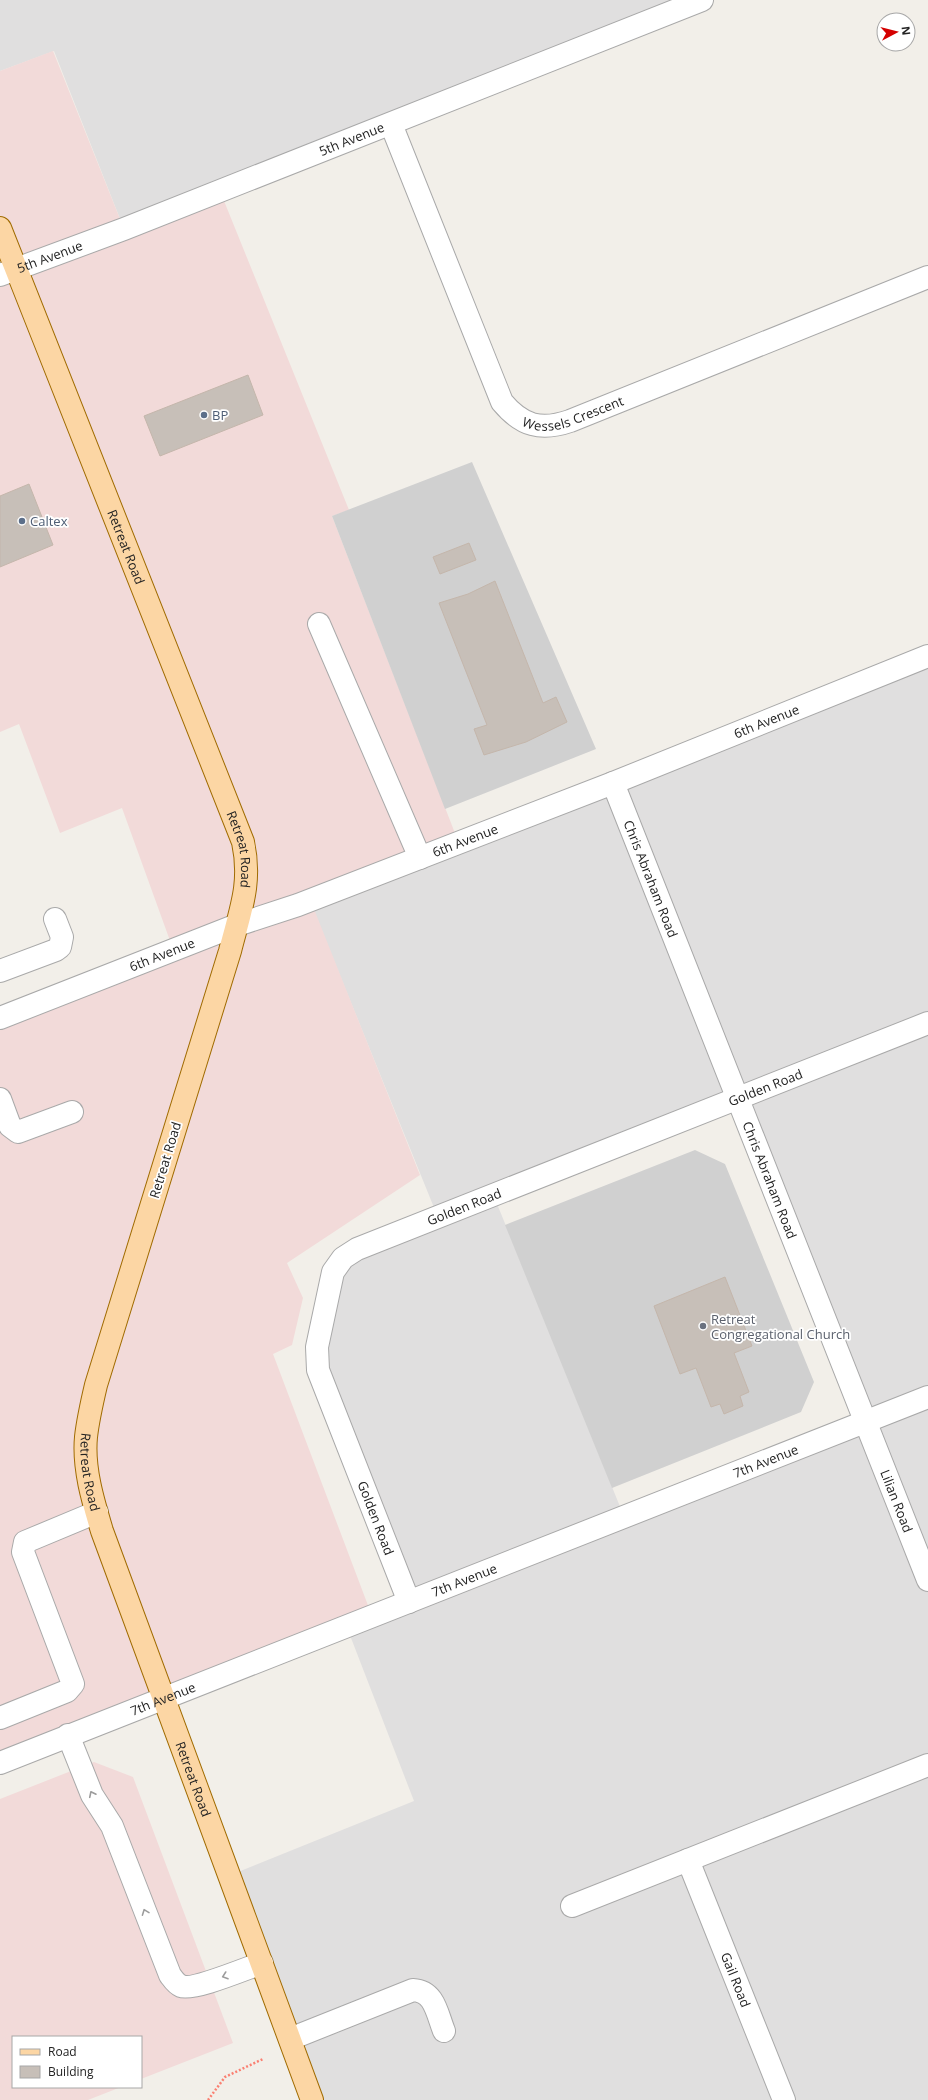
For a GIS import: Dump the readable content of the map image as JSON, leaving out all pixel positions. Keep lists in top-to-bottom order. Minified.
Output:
{"streets":{"main road":["Retreat Road"],"street":["5th Avenue","Wessels Crescent","6th Avenue","Chris Abraham Road","Golden Road","7th Avenue","Lilian Road","Gail Road"]},"crossings":[["5th Avenue","Wessels Crescent"],["5th Avenue","Retreat Road"],["Retreat Road","6th Avenue"],["Retreat Road","7th Avenue"],["6th Avenue","Chris Abraham Road"],["Chris Abraham Road","Golden Road"],["Chris Abraham Road","7th Avenue"],["Chris Abraham Road","Lilian Road"],["Golden Road","7th Avenue"],["7th Avenue","Lilian Road"]],"places":["BP","Caltex","Retreat Congregational Church"],"legend":["Road","Building"],"north":"right"}
